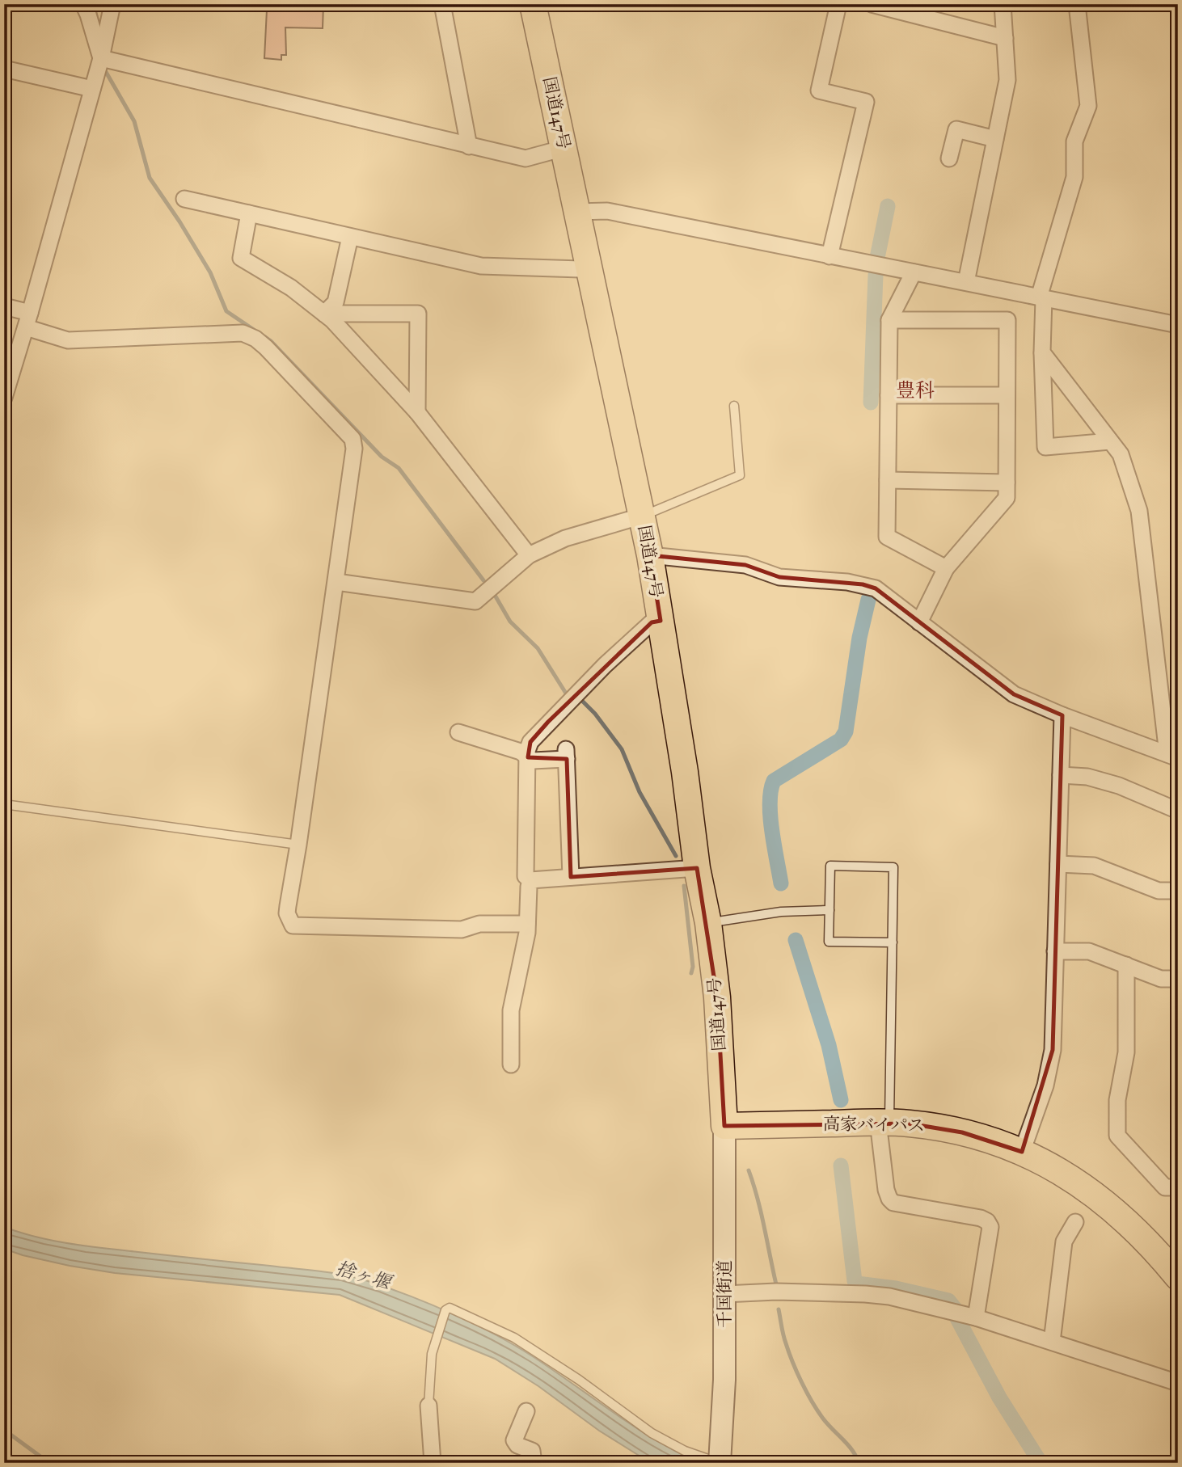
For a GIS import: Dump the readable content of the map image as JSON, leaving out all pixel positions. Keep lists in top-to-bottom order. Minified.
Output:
{"streets":{"highway":["国道147号","高家バイパス"],"main road":["千国街道"]},"crossings":[["国道147号","高家バイパス"],["国道147号","千国街道"],["高家バイパス","千国街道"]],"districts":["豊科"],"water":["捨ヶ堰"]}
